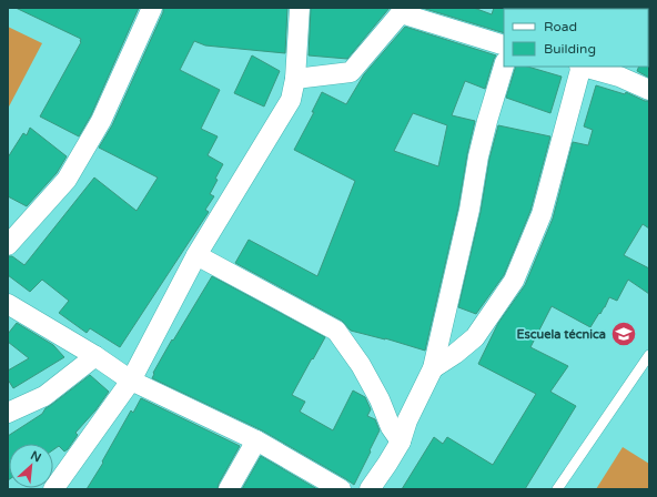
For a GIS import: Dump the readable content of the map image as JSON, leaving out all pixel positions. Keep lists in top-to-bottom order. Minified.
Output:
{"places":{"school or university":["Escuela técnica"]},"legend":["Road","Building"],"north":"top right"}
